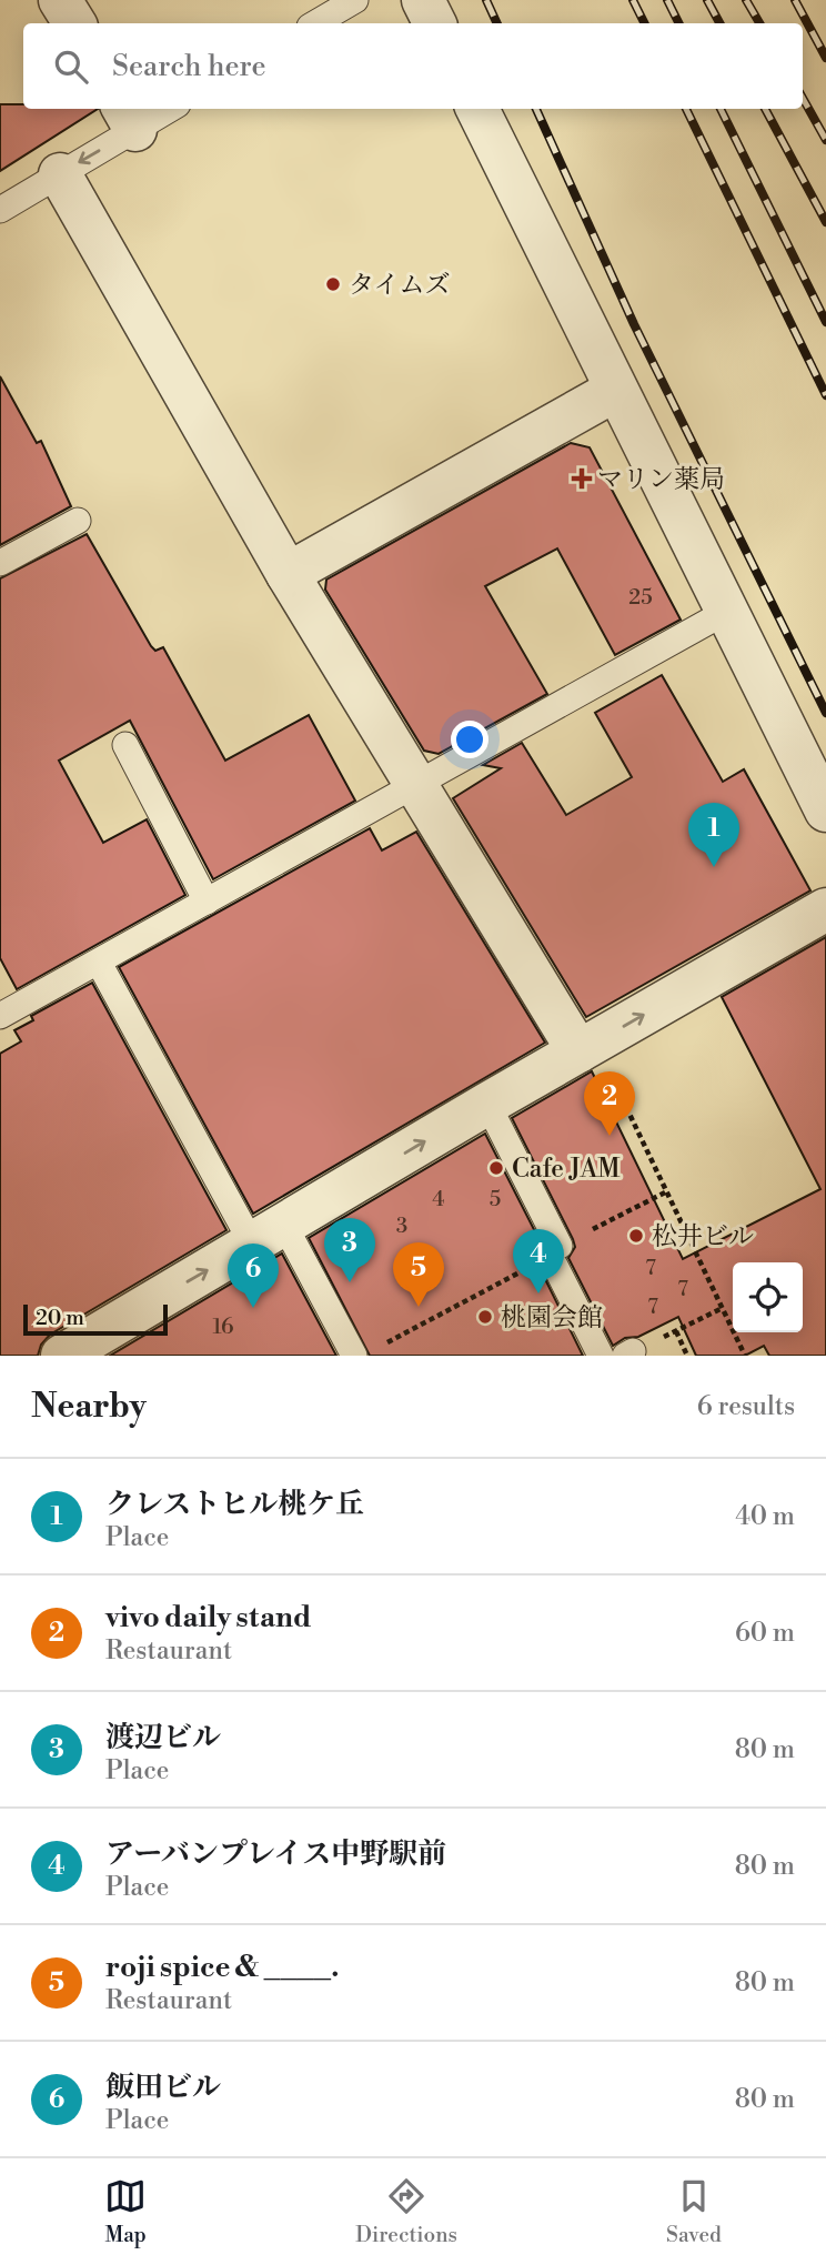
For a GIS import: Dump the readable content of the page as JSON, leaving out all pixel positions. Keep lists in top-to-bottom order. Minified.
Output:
{"places":{"other":["タイムズ","Cafe JAM","松井ビル","桃園会館"],"health":["マリン薬局"]},"house_numbers":["25","4","5","3","7","7","7","16"],"scale_bar":"20 m","page":{"search":"Search here","pins":["1","2","3","4","5","6"],"scale":"20 m","heading":["Nearby","6 results"],"list":[{"mark":"1","name":"クレストヒル桃ケ丘","note":"Place","value":"40 m"},{"mark":"2","name":"vivo daily stand","note":"Restaurant","value":"60 m"},{"mark":"3","name":"渡辺ビル","note":"Place","value":"80 m"},{"mark":"4","name":"アーバンプレイス中野駅前","note":"Place","value":"80 m"},{"mark":"5","name":"roji spice & ____.","note":"Restaurant","value":"80 m"},{"mark":"6","name":"飯田ビル","note":"Place","value":"80 m"}],"nav":["Map","Directions","Saved"]}}
